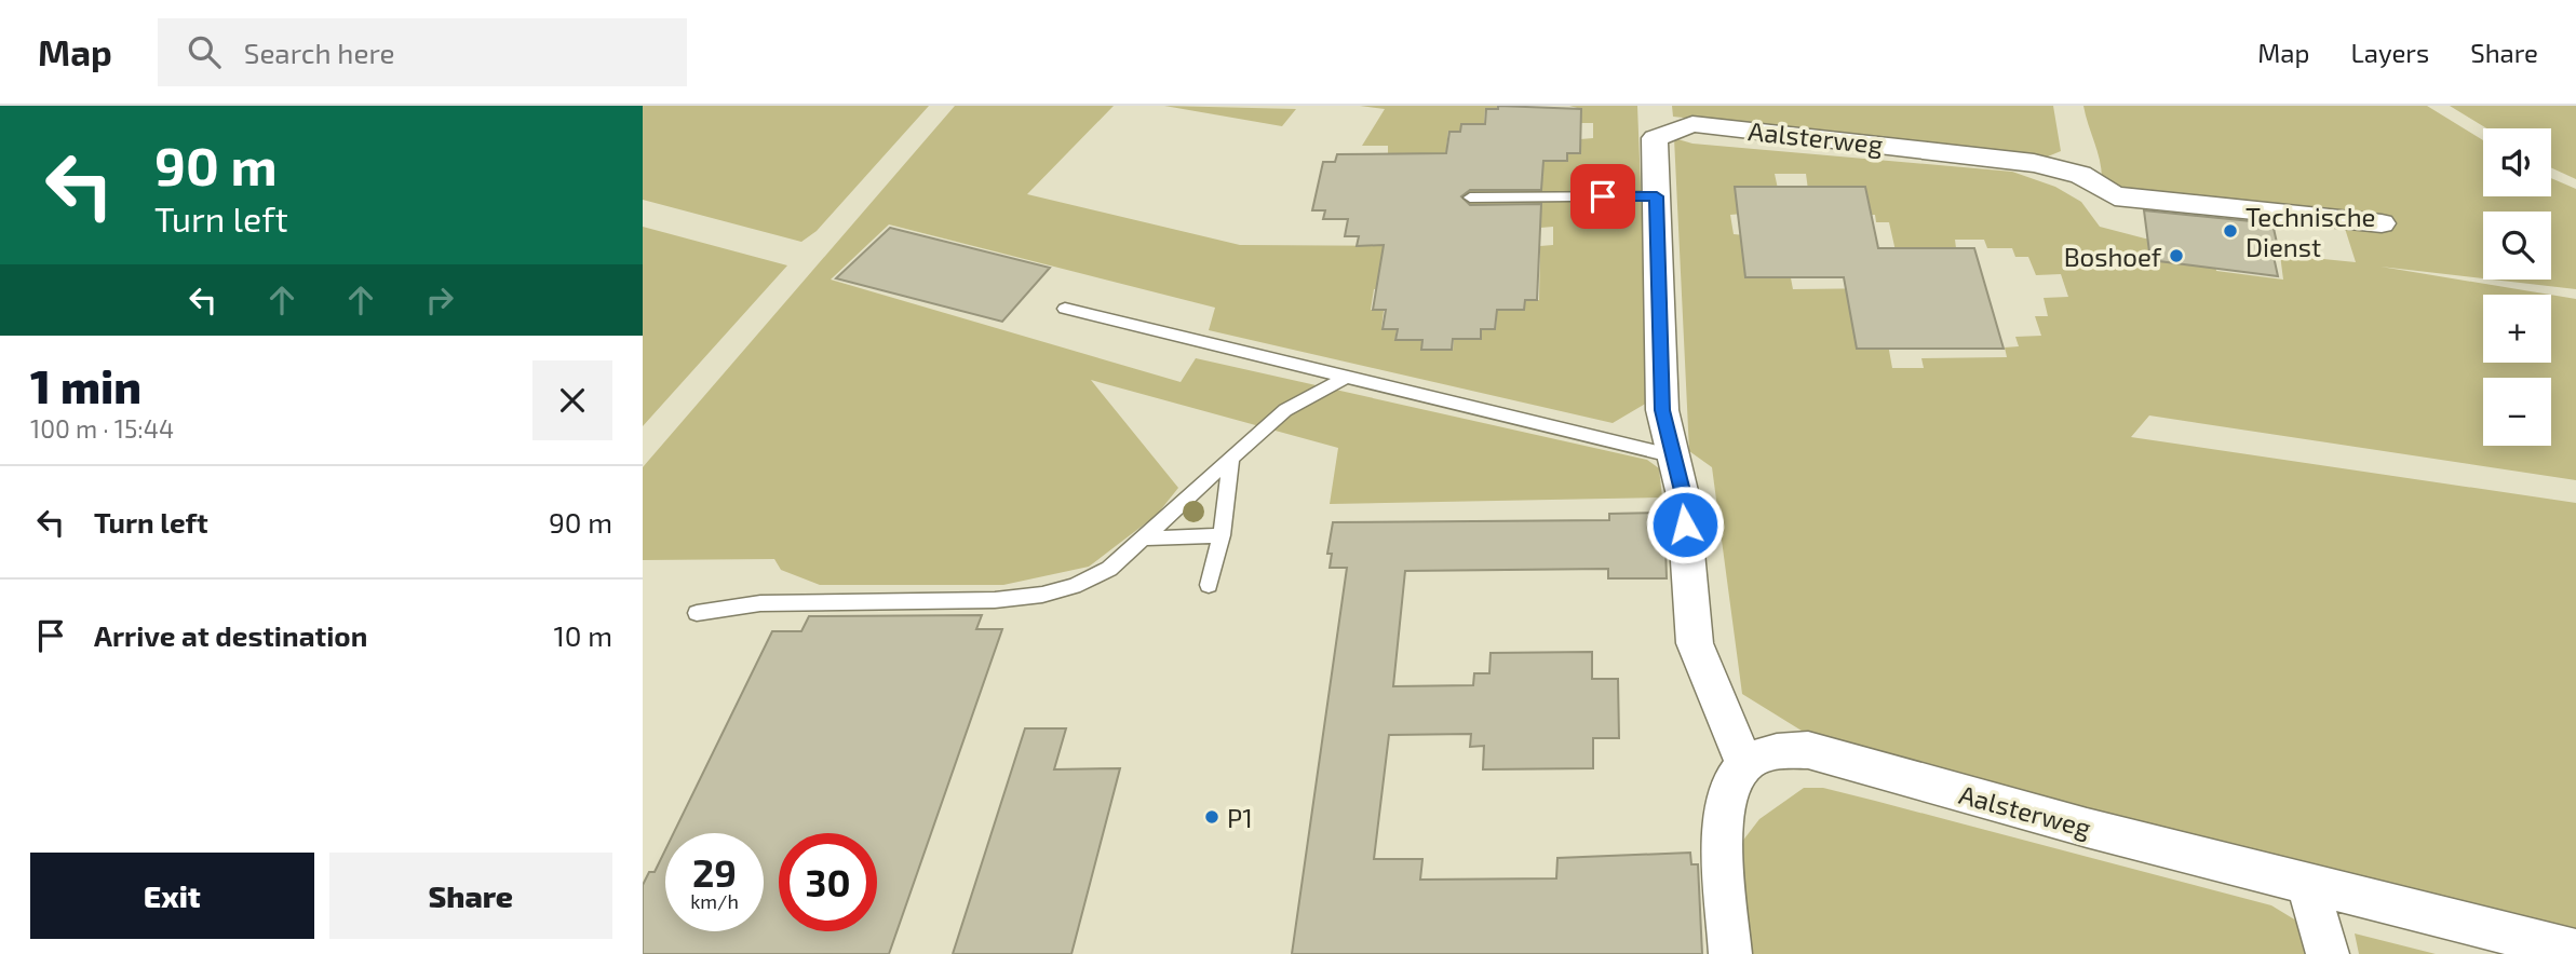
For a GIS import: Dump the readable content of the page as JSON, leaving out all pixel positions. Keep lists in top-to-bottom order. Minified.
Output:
{"streets":{"street":["Aalsterweg"]},"places":["Technische Dienst","Boshoef","P1"],"page":{"header":"Map","search":"Search here","nav":["Map","Layers","Share"],"turn":["90 m","Turn left"],"map_buttons":["+","−"],"heading":["1 min","100 m · 15:44"],"list":[{"name":"Turn left","value":"90 m"},{"name":"Arrive at destination","value":"10 m"}],"speed":"29 km/h","limit":"30","buttons":["Exit","Share"]}}
